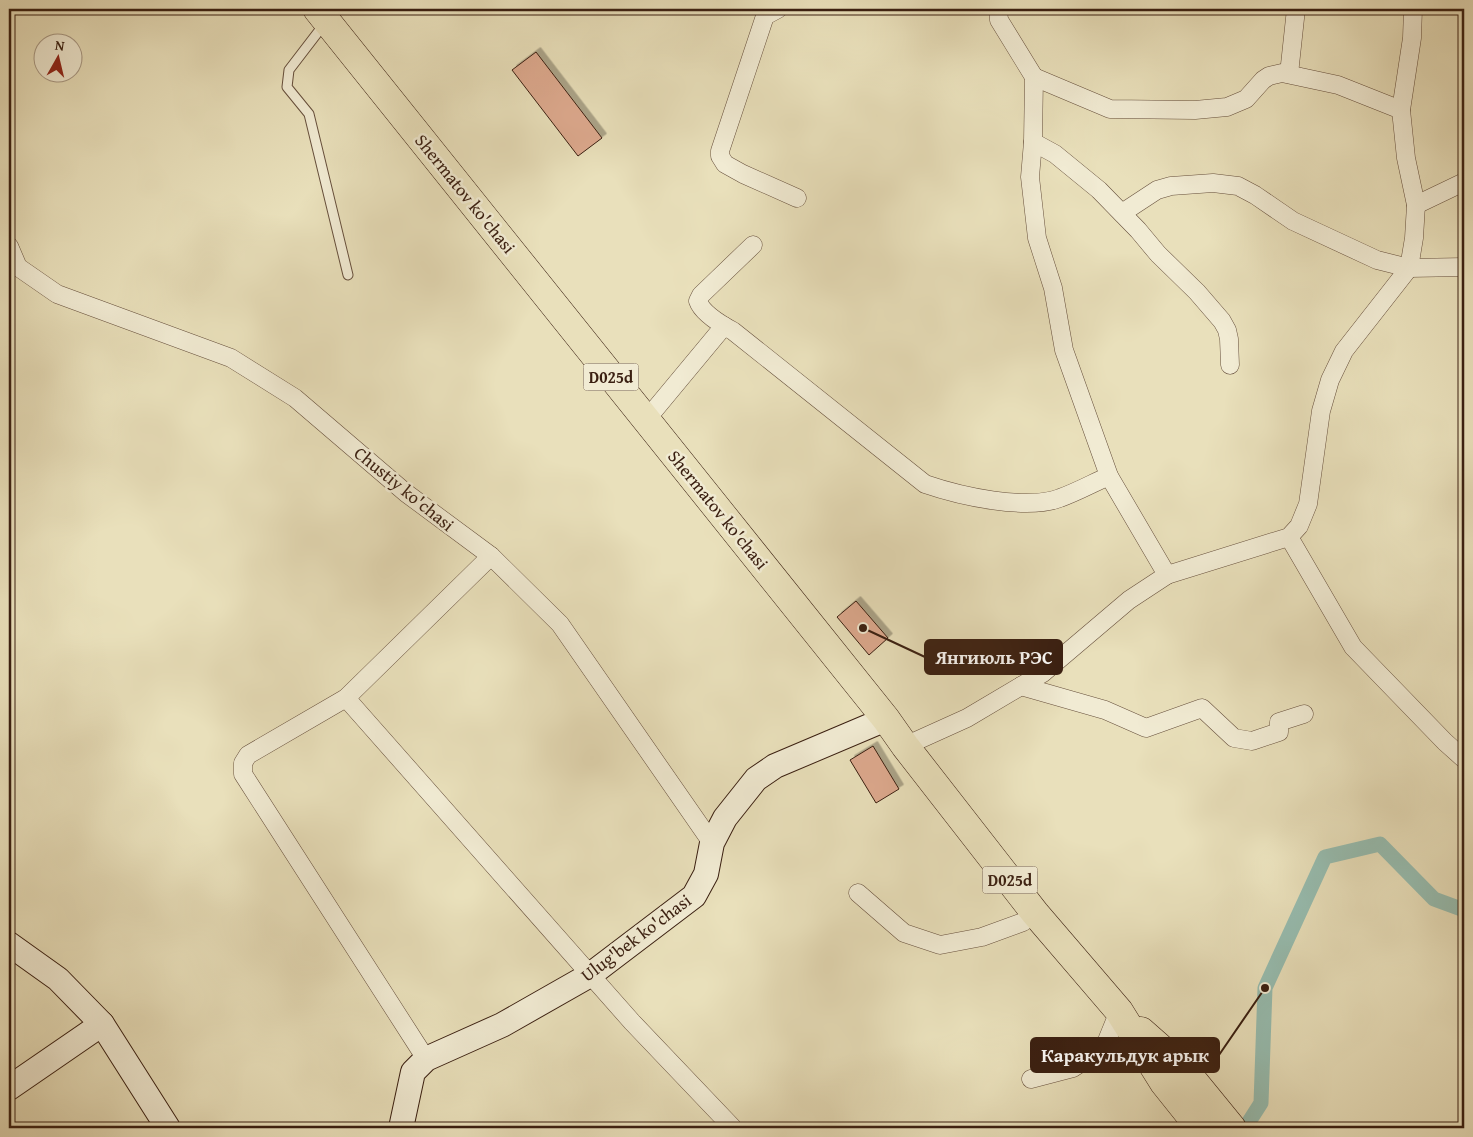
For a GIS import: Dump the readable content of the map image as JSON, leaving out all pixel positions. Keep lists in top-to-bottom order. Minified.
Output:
{"streets":{"main road":["Shermatov ko'chasi","D025d"],"street":["Chustiy ko'chasi","Ulug'bek ko'chasi"]},"crossings":[["Shermatov ko'chasi","Ulug'bek ko'chasi"],["Chustiy ko'chasi","Ulug'bek ko'chasi"]],"places":["Янгиюль РЭС","Каракульдук арык"],"north":"top"}
